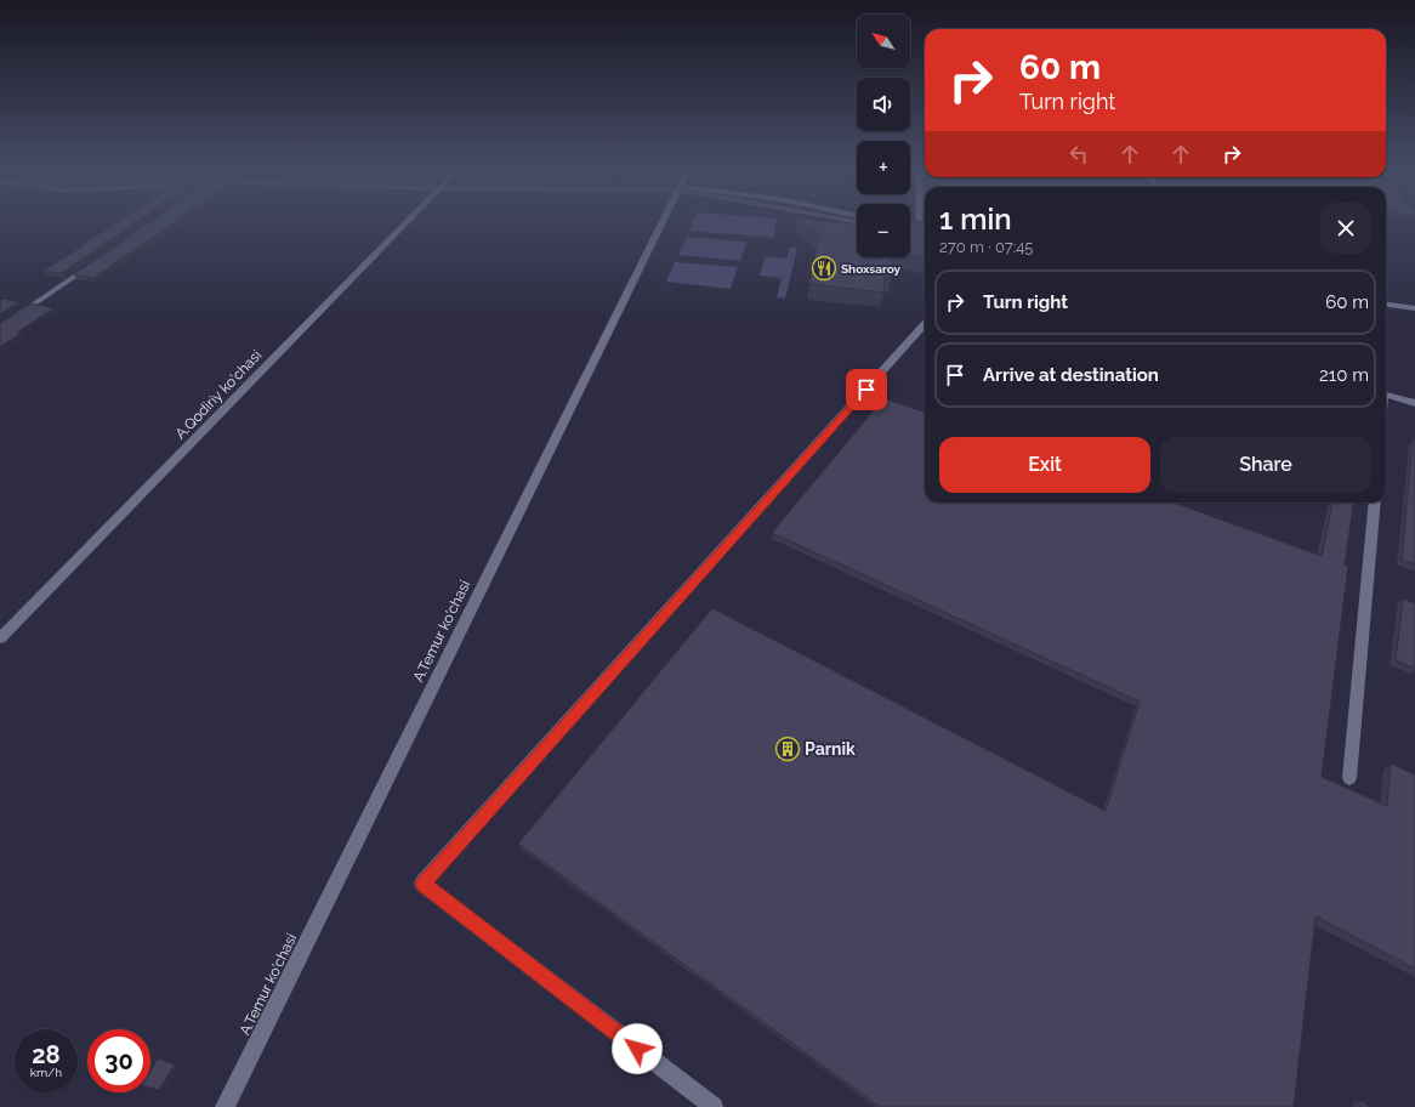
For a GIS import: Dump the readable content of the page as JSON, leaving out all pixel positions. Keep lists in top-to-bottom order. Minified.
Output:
{"streets":{"street":["A.Qodiriy ko'chasi","A.Temur ko'chasi"]},"places":{"restaurant":["Shoxsaroy"],"building":["Parnik"]},"north":"top left","page":{"map_buttons":["+","−"],"turn":["60 m","Turn right"],"heading":["1 min","270 m · 07:45"],"list":[{"name":"Turn right","value":"60 m"},{"name":"Arrive at destination","value":"210 m"}],"buttons":["Exit","Share"],"speed":"28 km/h","limit":"30"}}
